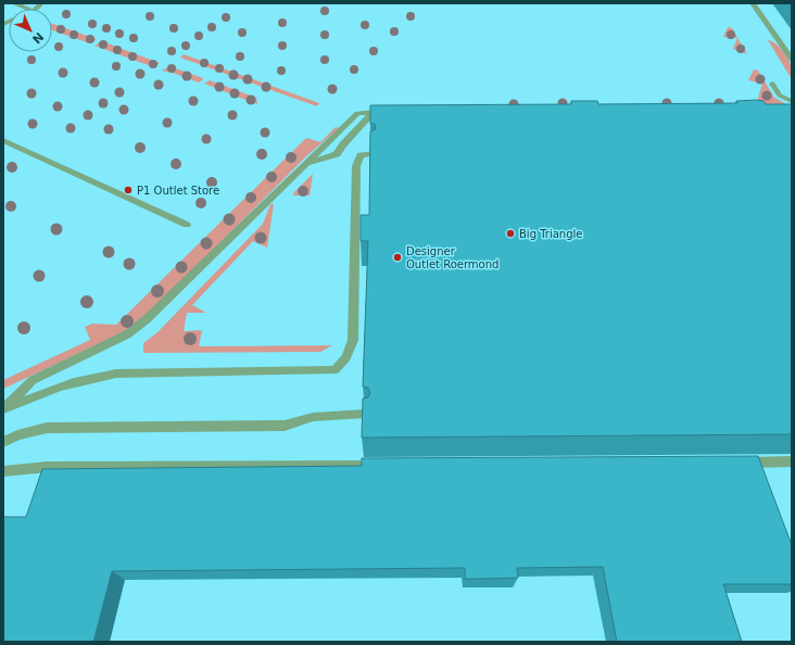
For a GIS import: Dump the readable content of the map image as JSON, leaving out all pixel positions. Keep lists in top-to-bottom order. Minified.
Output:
{"places":["P1 Outlet Store","Big Triangle","Designer Outlet Roermond"],"north":"bottom right"}
